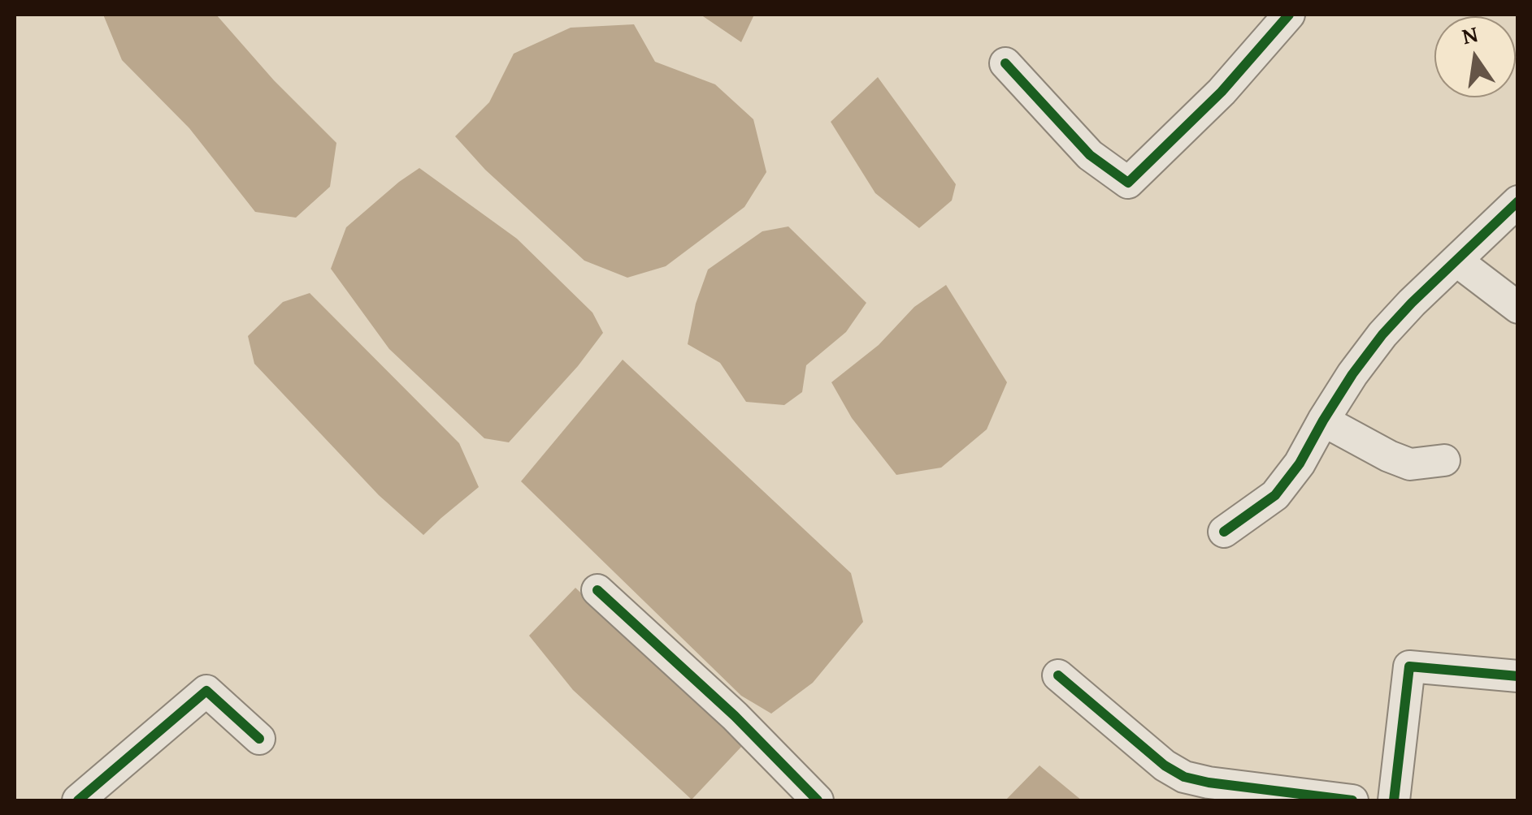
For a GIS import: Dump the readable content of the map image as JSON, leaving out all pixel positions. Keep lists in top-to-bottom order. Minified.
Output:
{"north":"top"}
